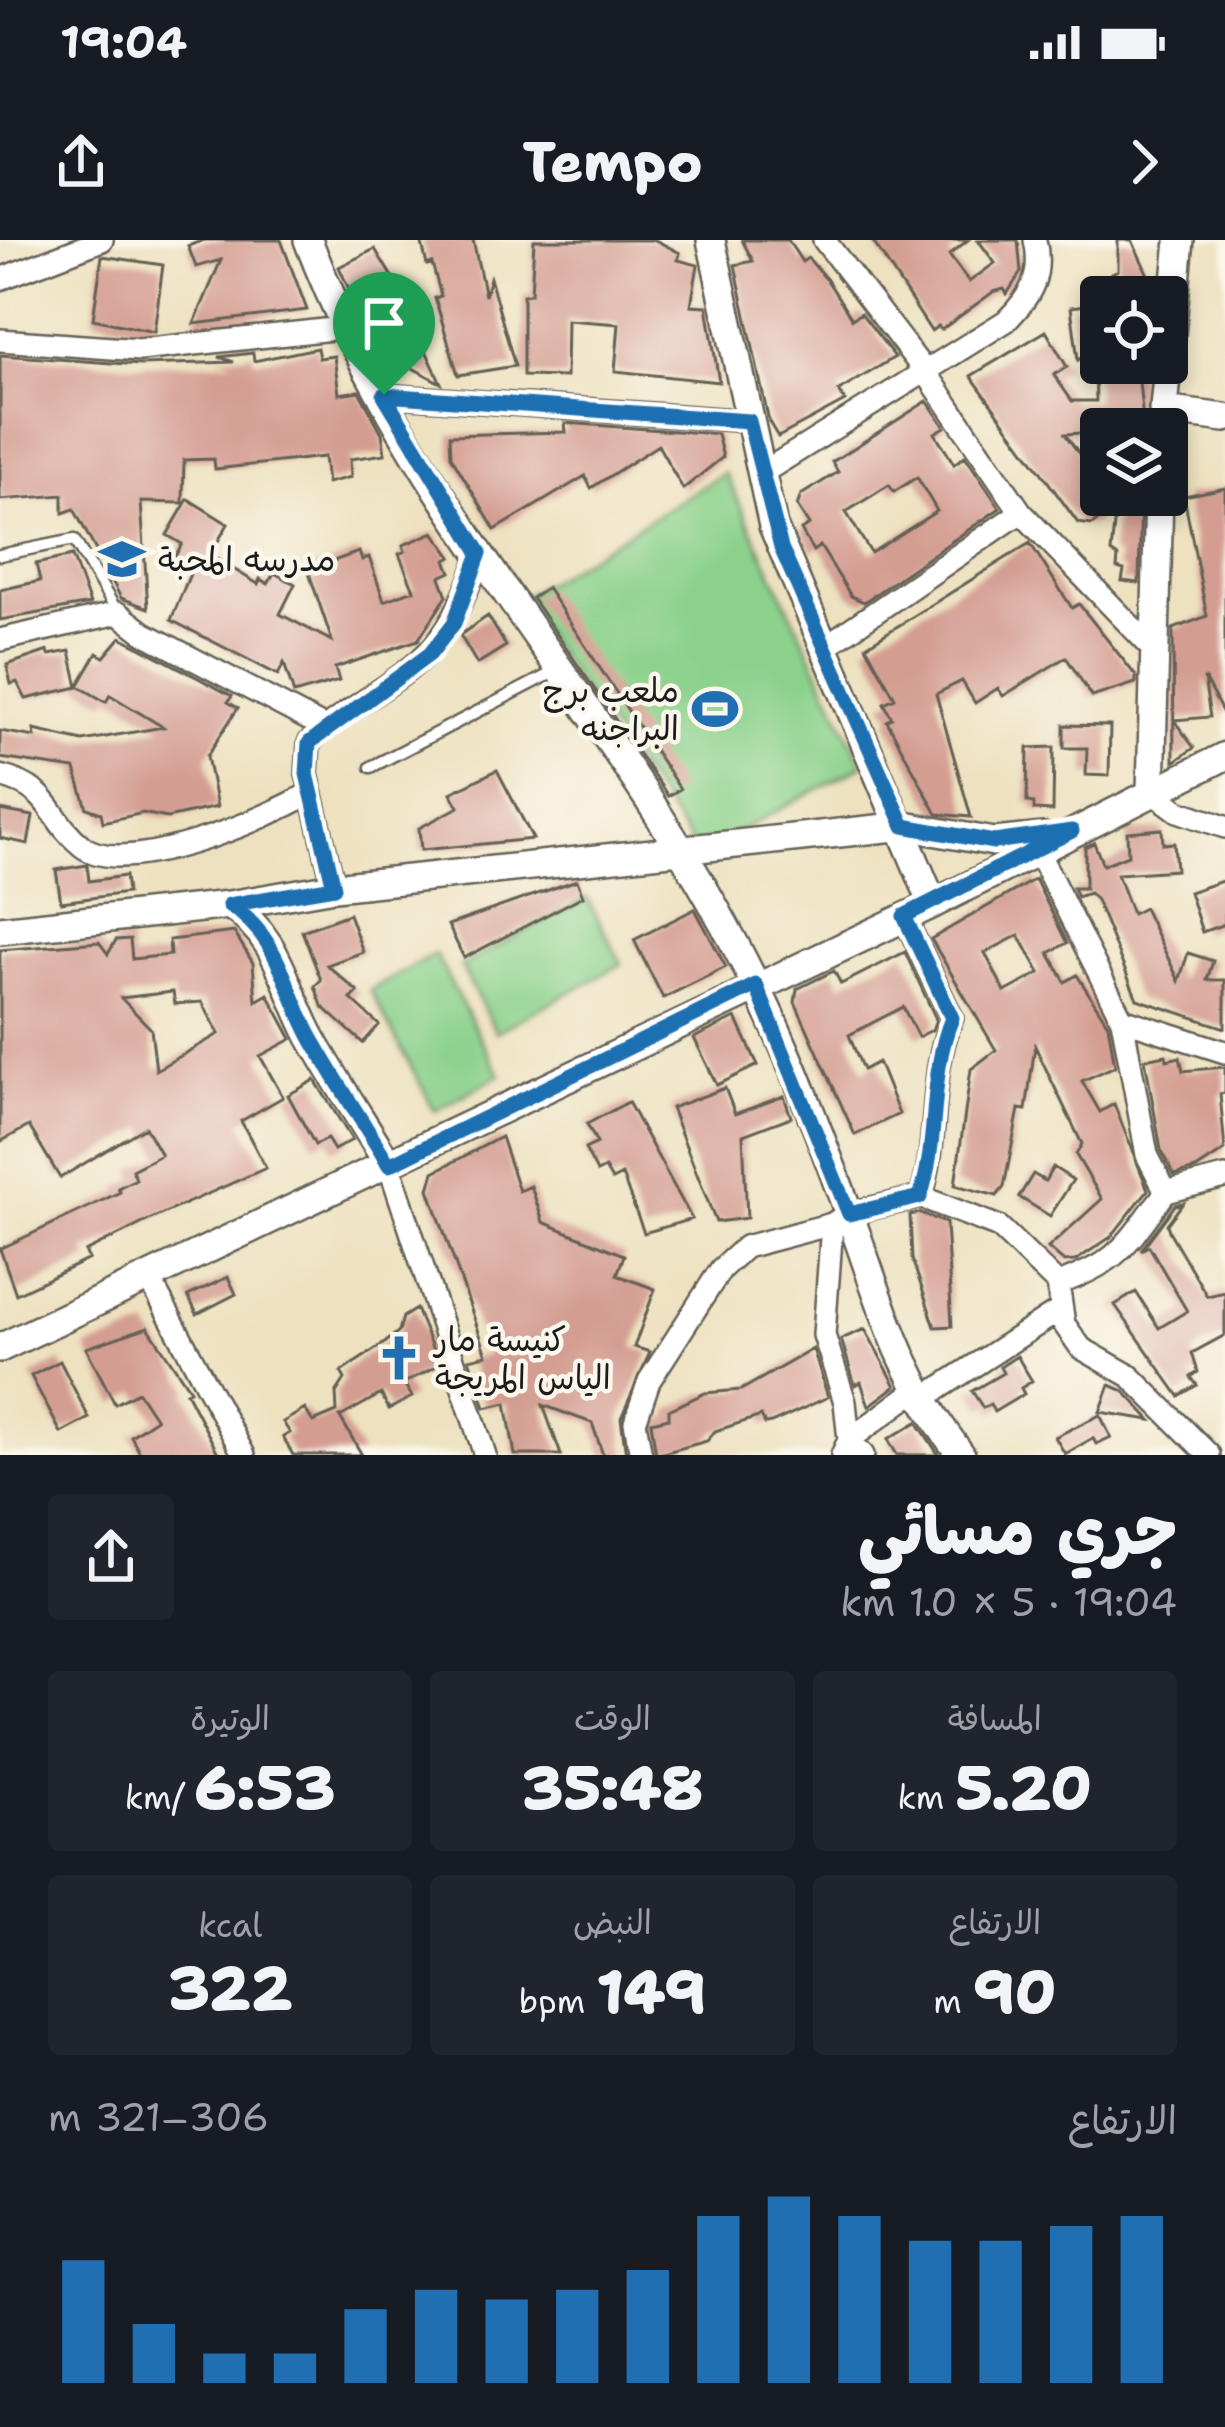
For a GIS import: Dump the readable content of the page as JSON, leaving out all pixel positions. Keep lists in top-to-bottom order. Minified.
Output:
{"places":{"school or university":["مدرسه المحبة"],"sports":["ملعب برج البراجنه"],"church":["كنيسة مار الياس المريجة"]},"page":{"status":"19:04","header":"Tempo","heading":["جري مسائي","19:04 · 5 × 1.0 km"],"stats":[["المسافة","5.20 km"],["الوقت","35:48"],["الوتيرة","6:53 /km"],["الارتفاع","90 m"],["النبض","149 bpm"],["kcal","322"]],"chart":["الارتفاع","306–321 m"]}}
